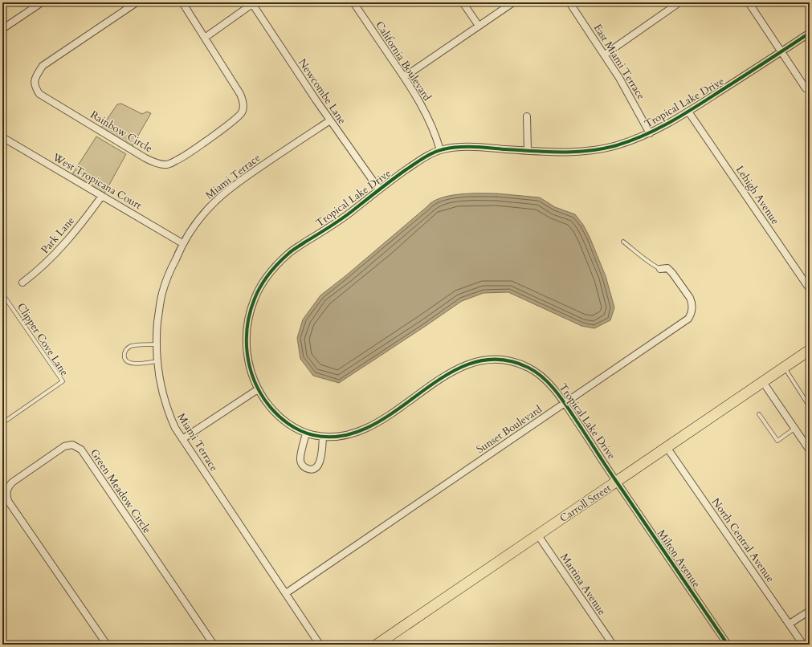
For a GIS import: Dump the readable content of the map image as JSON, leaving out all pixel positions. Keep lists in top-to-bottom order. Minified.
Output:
{"streets":{"main road":["Carroll Street"],"street":["California Boulevard","East Miami Terrace","Newcombe Lane","Tropical Lake Drive","Rainbow Circle","Miami Terrace","West Tropicana Court","Lehigh Avenue","Park Lane","Sunset Boulevard","Green Meadow Circle","North Central Avenue","Milton Avenue","Martina Avenue"],"lane":["Clipper Cove Lane"]},"crossings":[["California Boulevard","Tropical Lake Drive"],["East Miami Terrace","Tropical Lake Drive"],["Newcombe Lane","Tropical Lake Drive"],["Newcombe Lane","Miami Terrace"],["Tropical Lake Drive","Lehigh Avenue"],["Tropical Lake Drive","Sunset Boulevard"],["Tropical Lake Drive","Carroll Street"],["Tropical Lake Drive","Milton Avenue"],["Miami Terrace","West Tropicana Court"],["Miami Terrace","Sunset Boulevard"],["West Tropicana Court","Park Lane"],["Carroll Street","North Central Avenue"],["Carroll Street","Milton Avenue"],["Carroll Street","Martina Avenue"]]}
